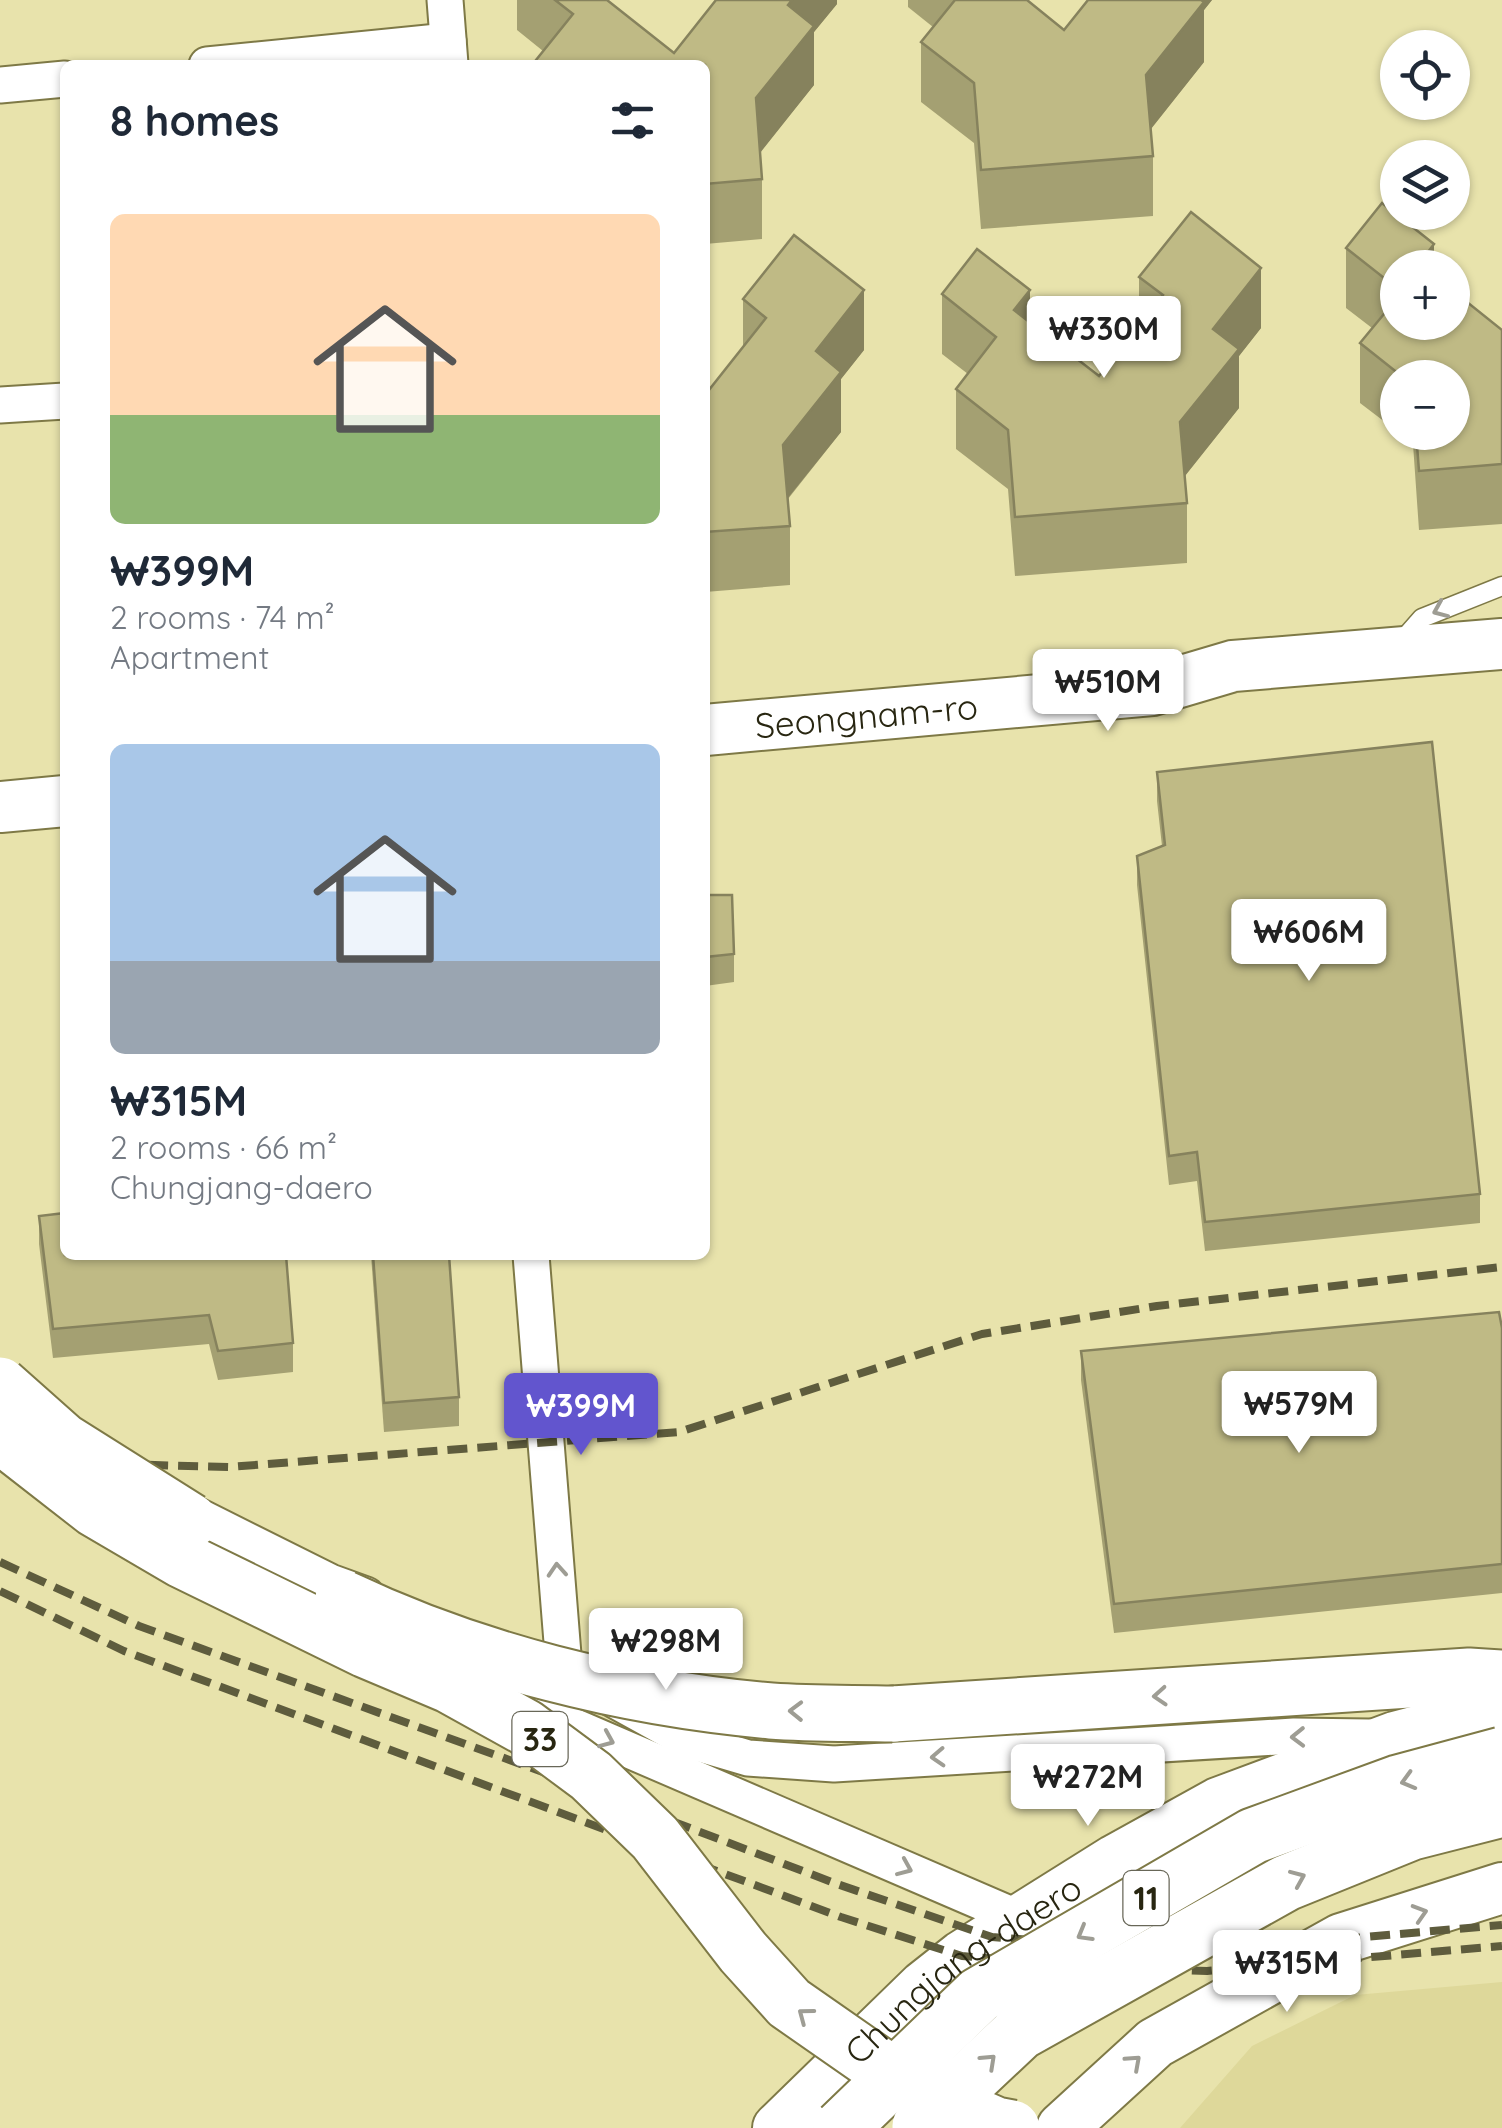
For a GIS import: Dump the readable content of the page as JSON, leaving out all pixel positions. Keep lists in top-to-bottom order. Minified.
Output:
{"streets":{"highway":["33","11"],"main road":["Seongnam-ro","Chungjang-daero"]},"page":{"map_buttons":["+","−"],"heading":"8 homes","list":[{"name":"₩399M","note":"2 rooms · 74 m² · Apartment"},{"name":"₩315M","note":"2 rooms · 66 m² · Chungjang-daero"}],"price":["₩330M","₩510M","₩606M","₩579M","₩399M","₩298M","₩272M","₩315M"]}}
